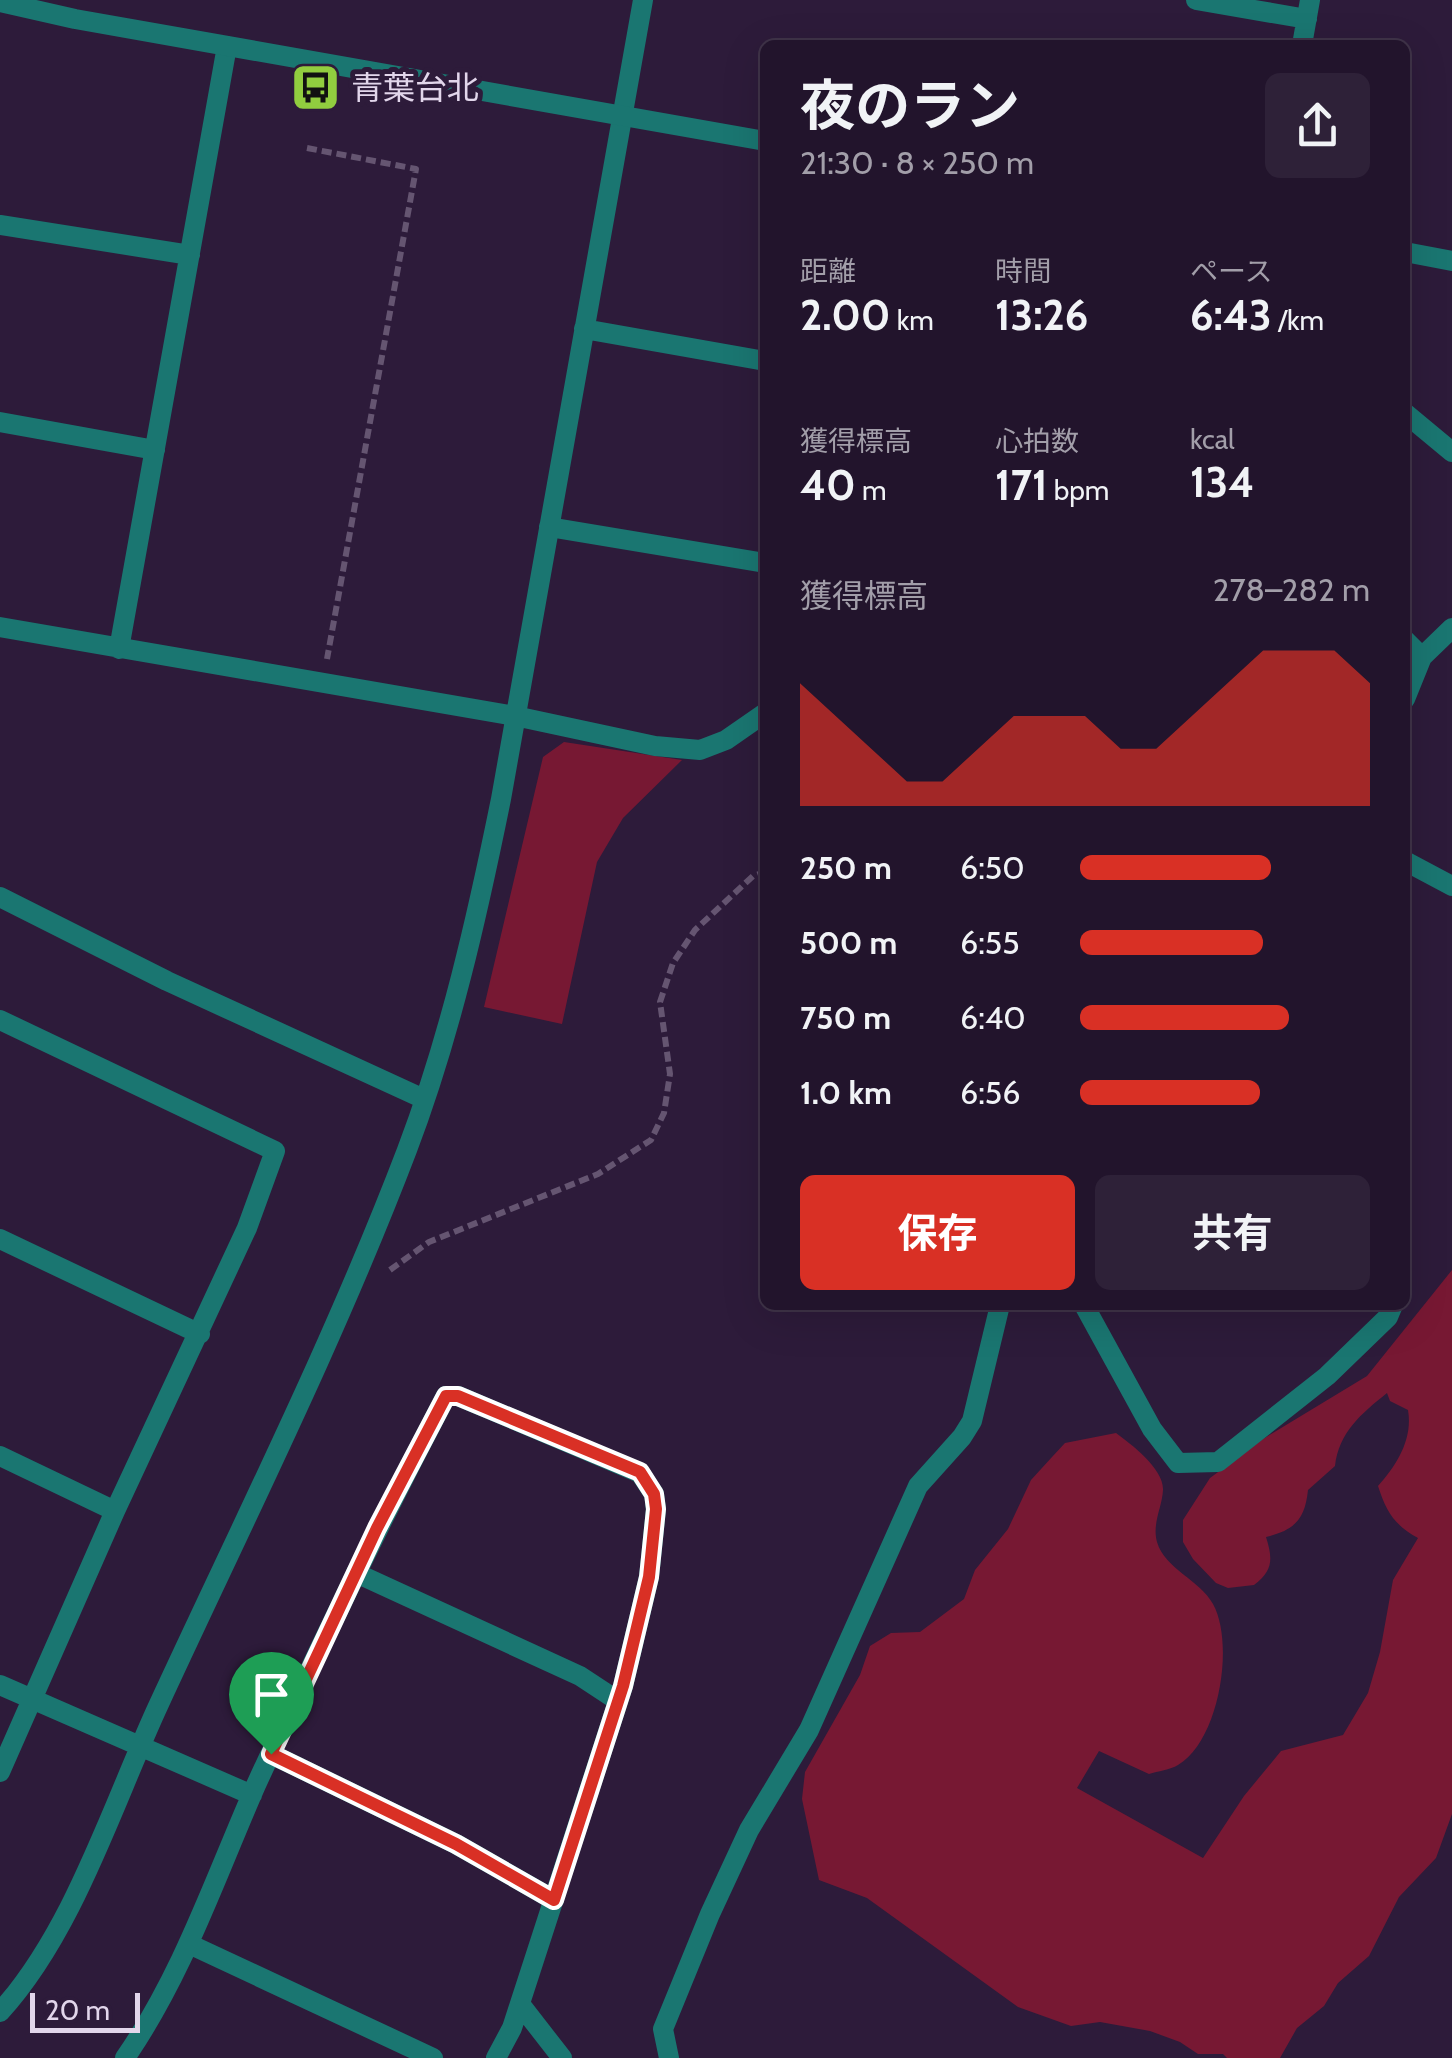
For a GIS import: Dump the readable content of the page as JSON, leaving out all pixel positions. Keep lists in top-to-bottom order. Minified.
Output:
{"places":{"bus stop":["青葉台北"]},"scale_bar":"20 m","page":{"heading":["夜のラン","21:30 · 8 × 250 m"],"stats":[["距離","2.00 km"],["時間","13:26"],["ペース","6:43 /km"],["獲得標高","40 m"],["心拍数","171 bpm"],["kcal","134"]],"chart":["獲得標高","278–282 m"],"list":[{"name":"250 m","note":"6:50"},{"name":"500 m","note":"6:55"},{"name":"750 m","note":"6:40"},{"name":"1.0 km","note":"6:56"}],"buttons":["保存","共有"],"scale":"20 m"}}
